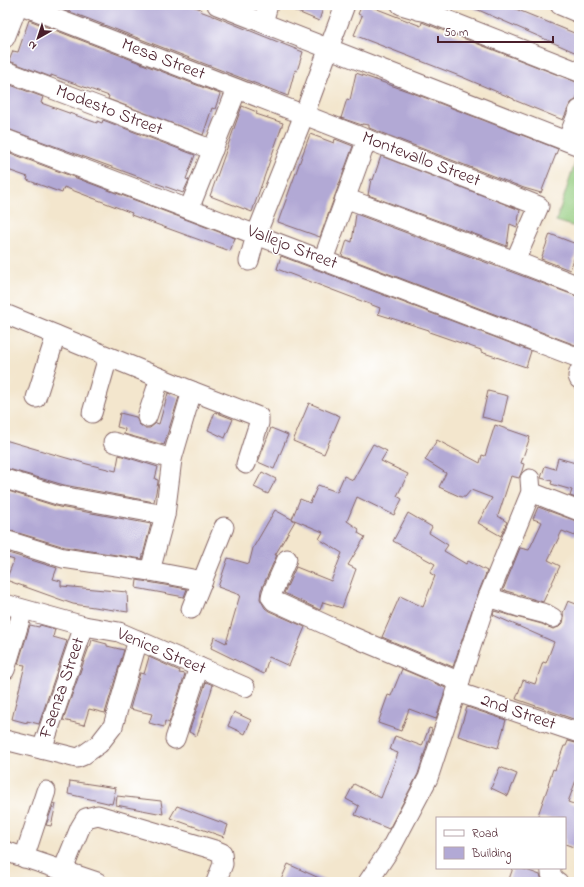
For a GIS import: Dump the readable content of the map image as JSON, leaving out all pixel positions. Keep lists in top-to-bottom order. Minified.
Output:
{"streets":{"street":["Mesa Street","Modesto Street","Montevallo Street","Vallejo Street","Venice Street","Faenza Street","2nd Street"]},"crossings":[["Mesa Street","Montevallo Street"],["Venice Street","Faenza Street"]],"legend":["Road","Building"],"scale_bar":"50 m","north":"bottom left"}
